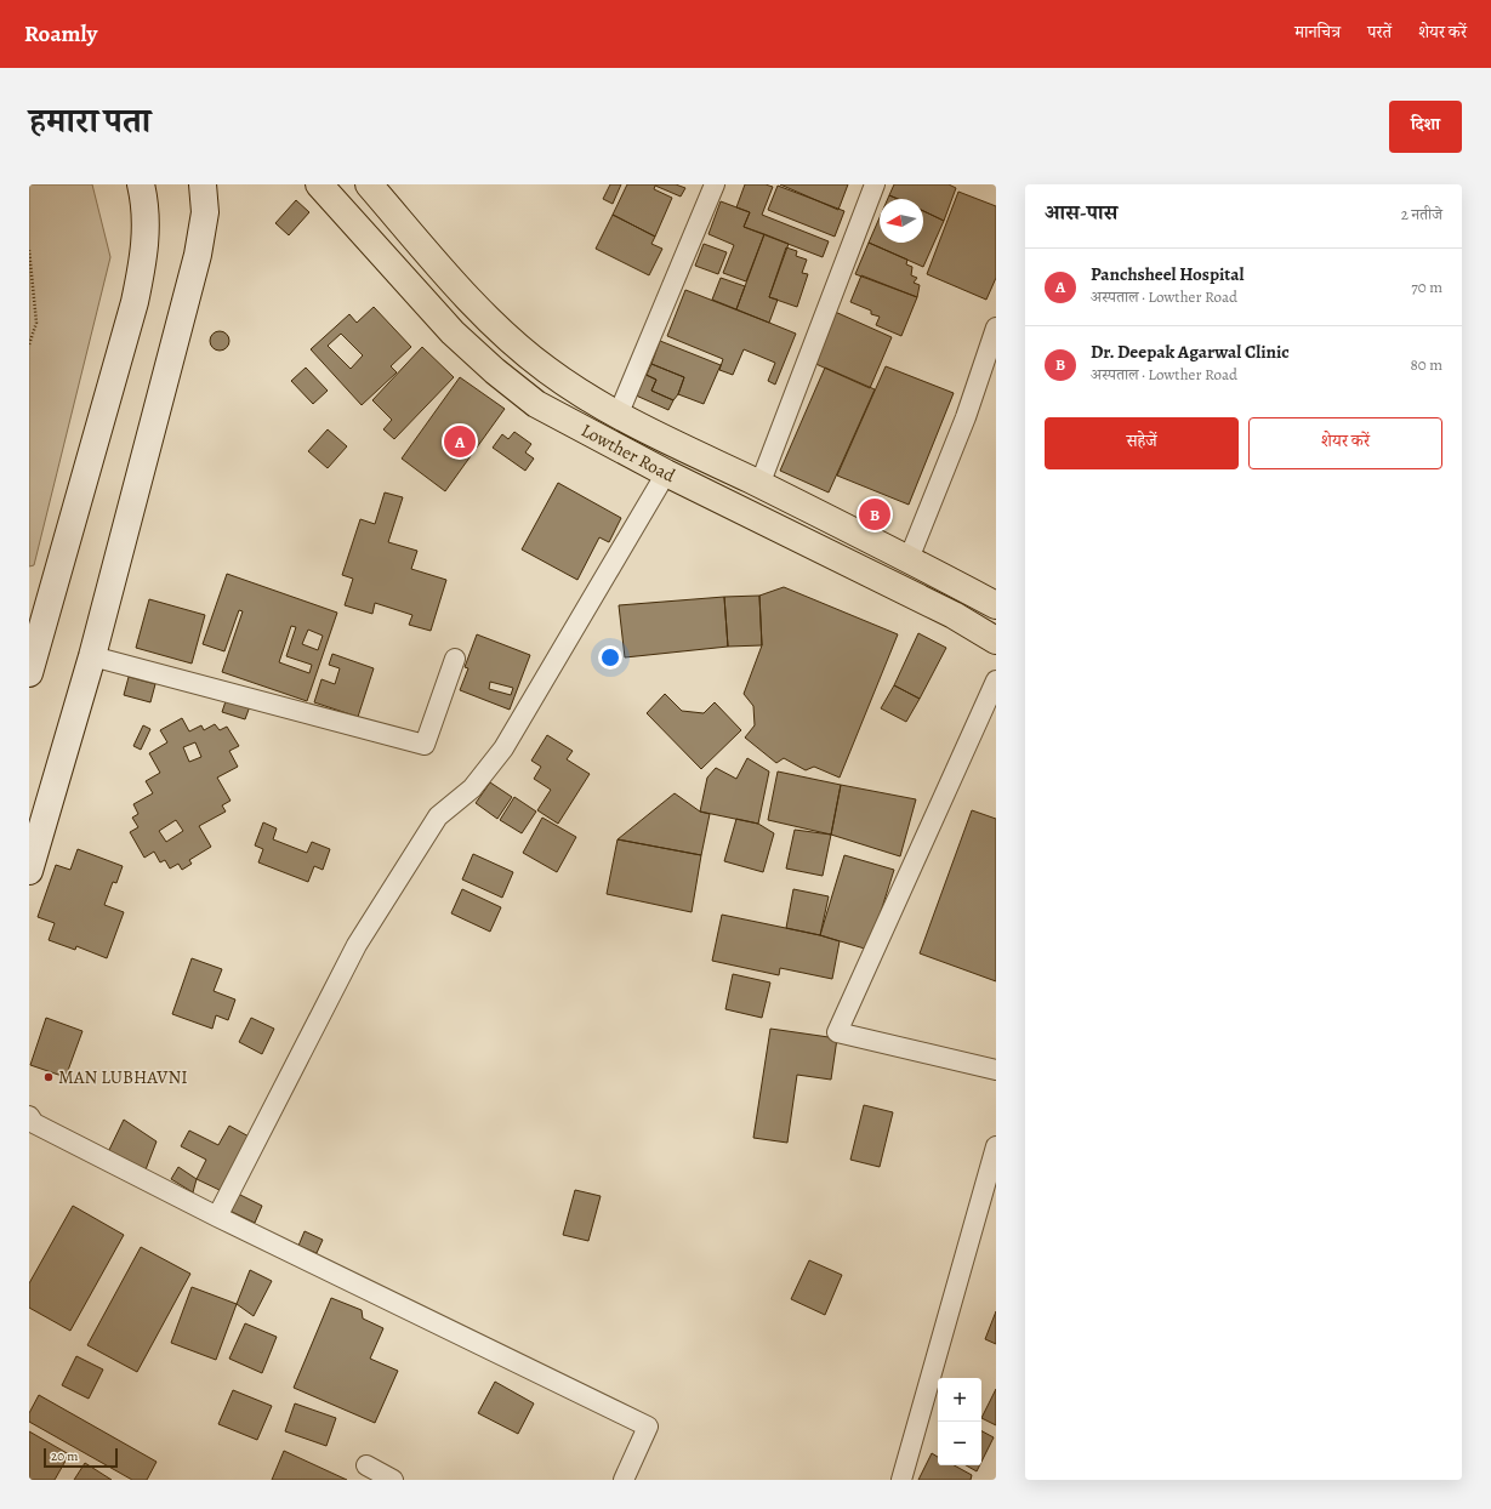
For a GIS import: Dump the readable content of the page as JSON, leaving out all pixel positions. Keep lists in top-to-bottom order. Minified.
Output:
{"streets":{"main road":["Lowther Road"]},"places":["MAN LUBHAVNI"],"scale_bar":"20 m","north":"left","page":{"header":"Roamly","nav":["मानचित्र","परतें","शेयर करें"],"title":"हमारा पता","buttons":["दिशा",["सहेजें","शेयर करें"]],"heading":["आस-पास","2 नतीजे"],"list":[{"mark":"A","name":"Panchsheel Hospital","note":"अस्पताल · Lowther Road","value":"70 m"},{"mark":"B","name":"Dr. Deepak Agarwal Clinic","note":"अस्पताल · Lowther Road","value":"80 m"}],"pins":["A","B"],"map_buttons":["+","−"],"scale":"20 m"}}
